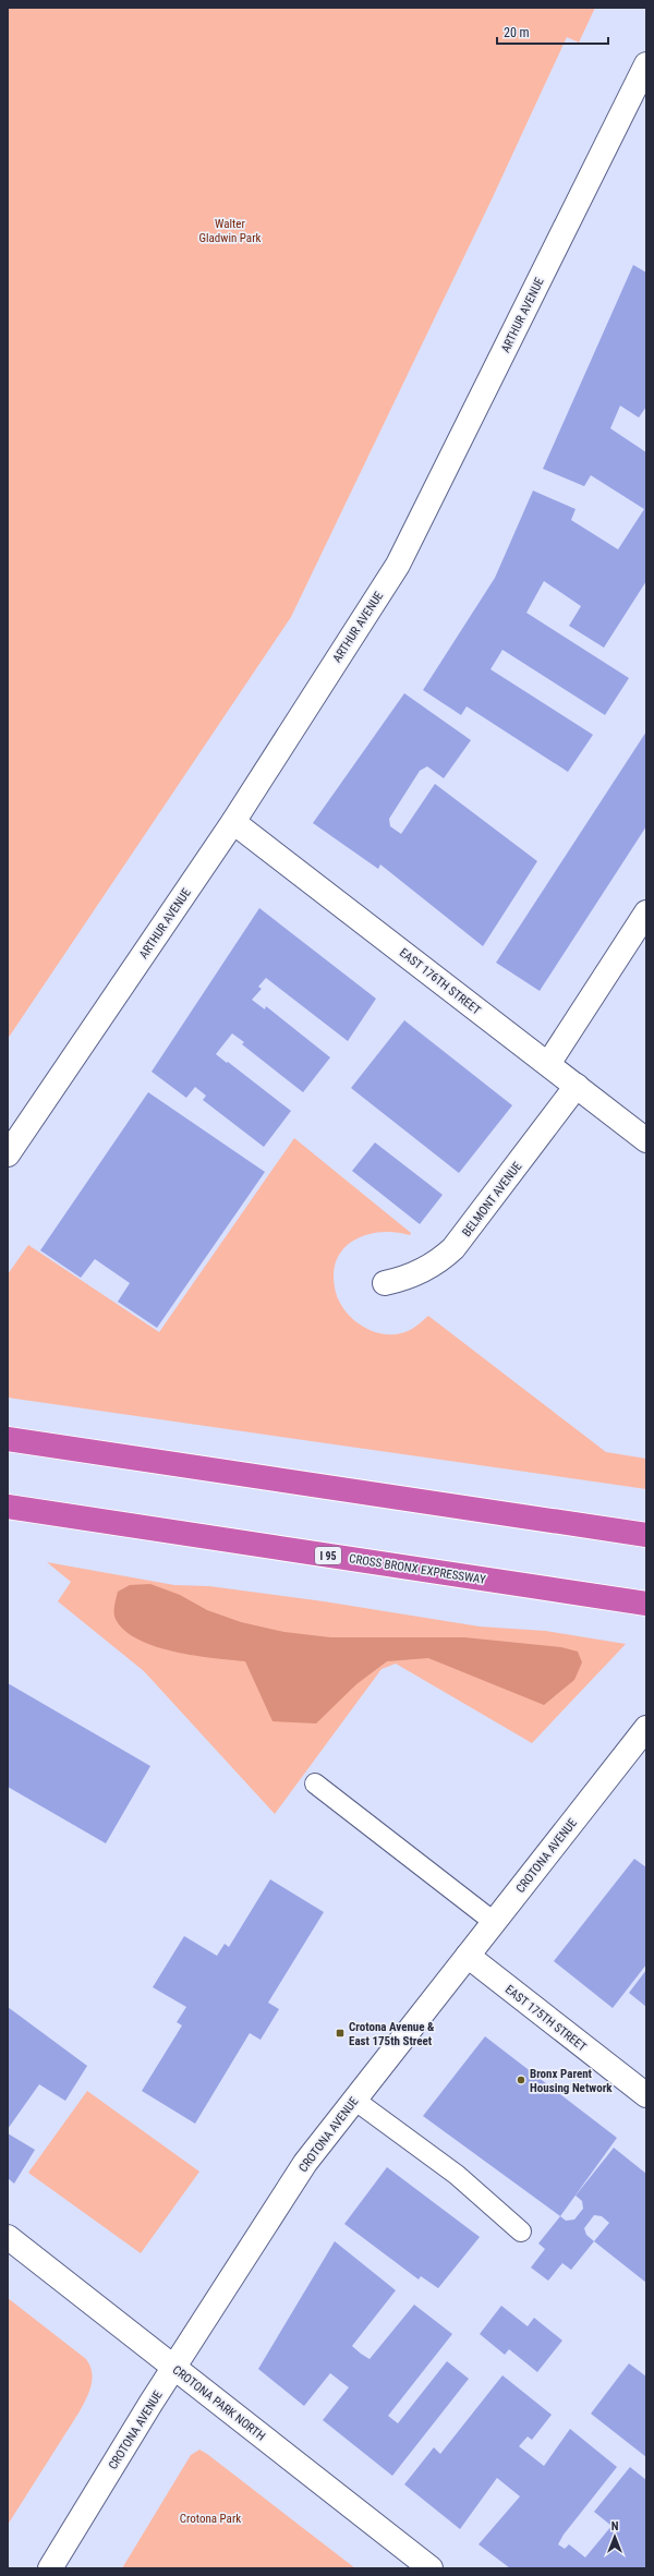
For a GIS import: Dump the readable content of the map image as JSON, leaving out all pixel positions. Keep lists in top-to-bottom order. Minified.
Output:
{"streets":{"highway":["I 95","CROSS BRONX EXPRESSWAY"],"street":["ARTHUR AVENUE","EAST 176TH STREET","BELMONT AVENUE","CROTONA AVENUE","EAST 175TH STREET","CROTONA PARK NORTH"]},"crossings":[["ARTHUR AVENUE","EAST 176TH STREET"],["EAST 176TH STREET","BELMONT AVENUE"],["CROTONA AVENUE","EAST 175TH STREET"],["CROTONA AVENUE","CROTONA PARK NORTH"]],"parks":["Walter Gladwin Park","Crotona Park"],"places":{"transit":["Crotona Avenue & East 175th Street"],"other":["Bronx Parent Housing Network"]},"scale_bar":"20 m","north":"top"}
